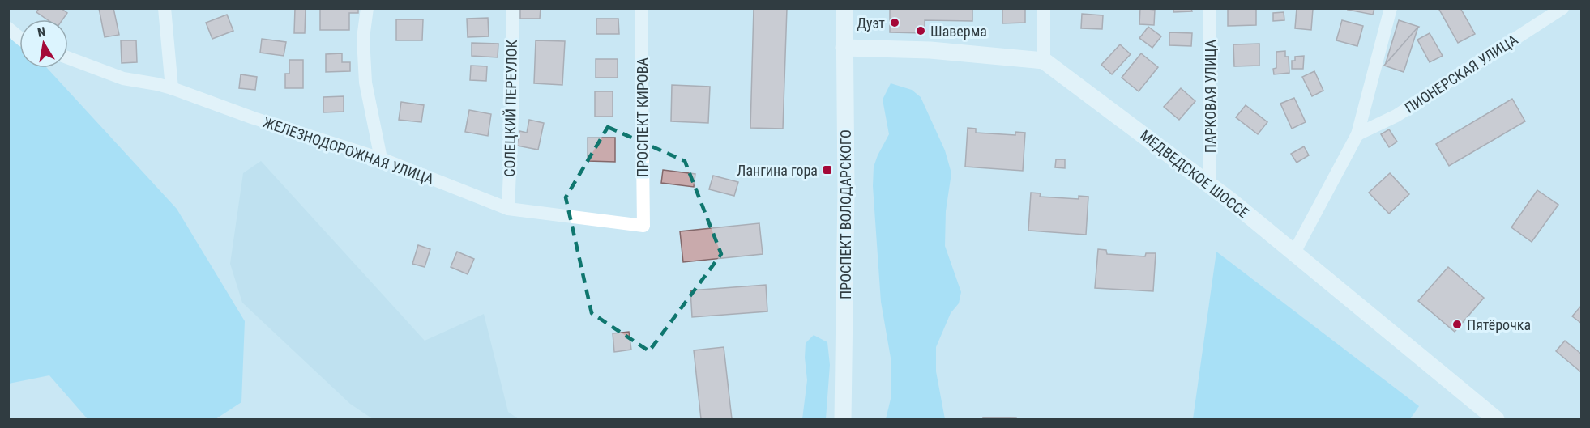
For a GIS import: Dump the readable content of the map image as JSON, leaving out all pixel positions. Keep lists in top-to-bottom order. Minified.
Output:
{"streets":{"main road":["МЕДВЕДСКОЕ ШОССЕ","ПРОСПЕКТ ВОЛОДАРСКОГО"],"street":["ПИОНЕРСКАЯ УЛИЦА","ПАРКОВАЯ УЛИЦА","СОЛЕЦКИЙ ПЕРЕУЛОК","ПРОСПЕКТ КИРОВА","ЖЕЛЕЗНОДОРОЖНАЯ УЛИЦА"]},"crossings":[["ПАРКОВАЯ УЛИЦА","МЕДВЕДСКОЕ ШОССЕ"],["СОЛЕЦКИЙ ПЕРЕУЛОК","ЖЕЛЕЗНОДОРОЖНАЯ УЛИЦА"],["ПРОСПЕКТ КИРОВА","ЖЕЛЕЗНОДОРОЖНАЯ УЛИЦА"]],"places":{"other":["Дуэт","Шаверма","Пятёрочка"],"transit":["Лангина гора"]},"north":"top"}
